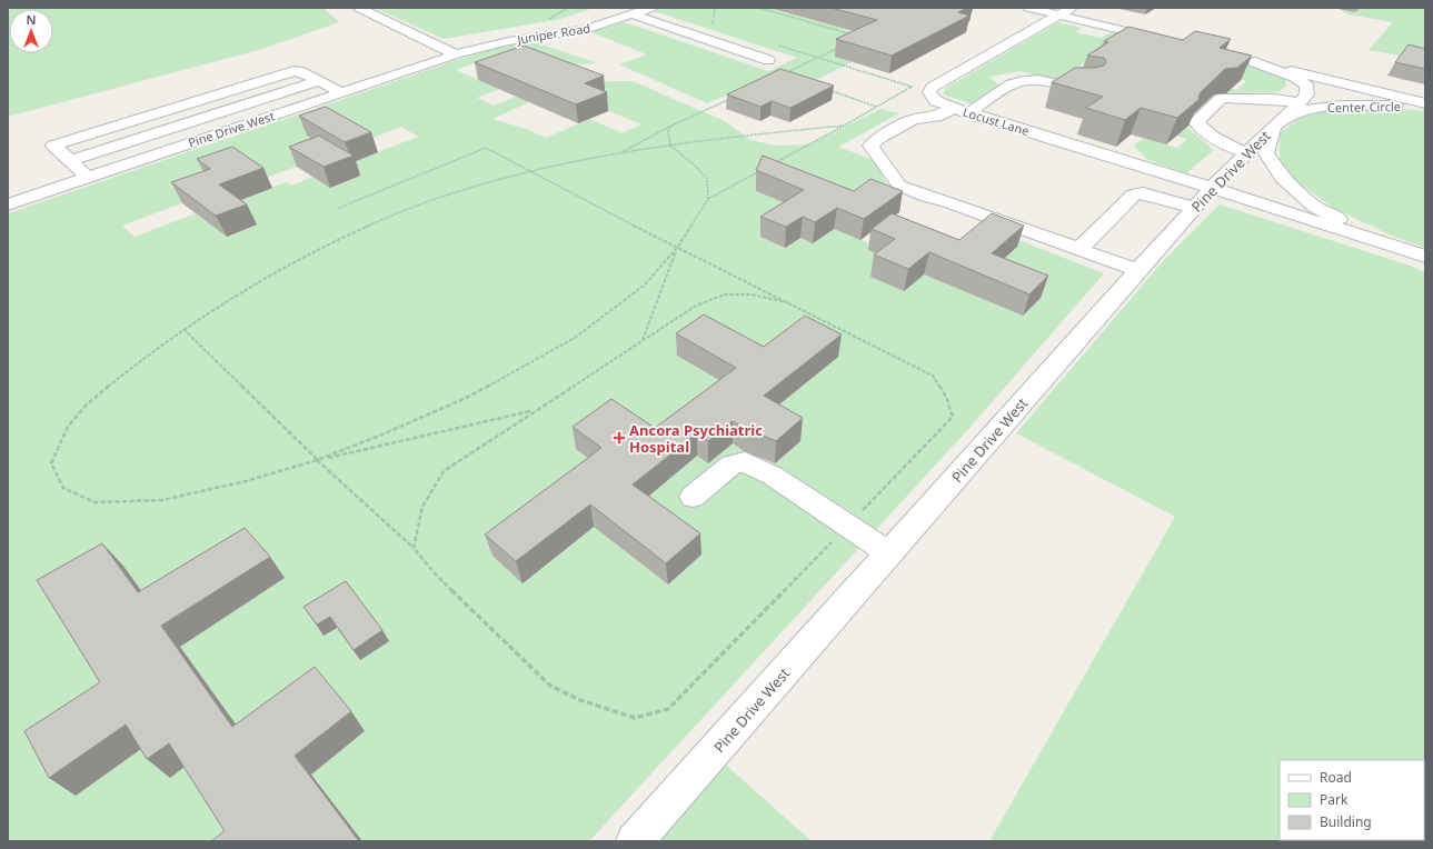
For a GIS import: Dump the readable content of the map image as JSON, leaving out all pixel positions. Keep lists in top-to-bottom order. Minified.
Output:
{"streets":{"lane":["Juniper Road","Center Circle","Locust Lane","Pine Drive West"]},"crossings":[["Juniper Road","Pine Drive West"],["Center Circle","Pine Drive West"],["Locust Lane","Pine Drive West"]],"places":{"health":["Ancora Psychiatric Hospital"]},"legend":["Road","Park","Building"],"north":"top"}
